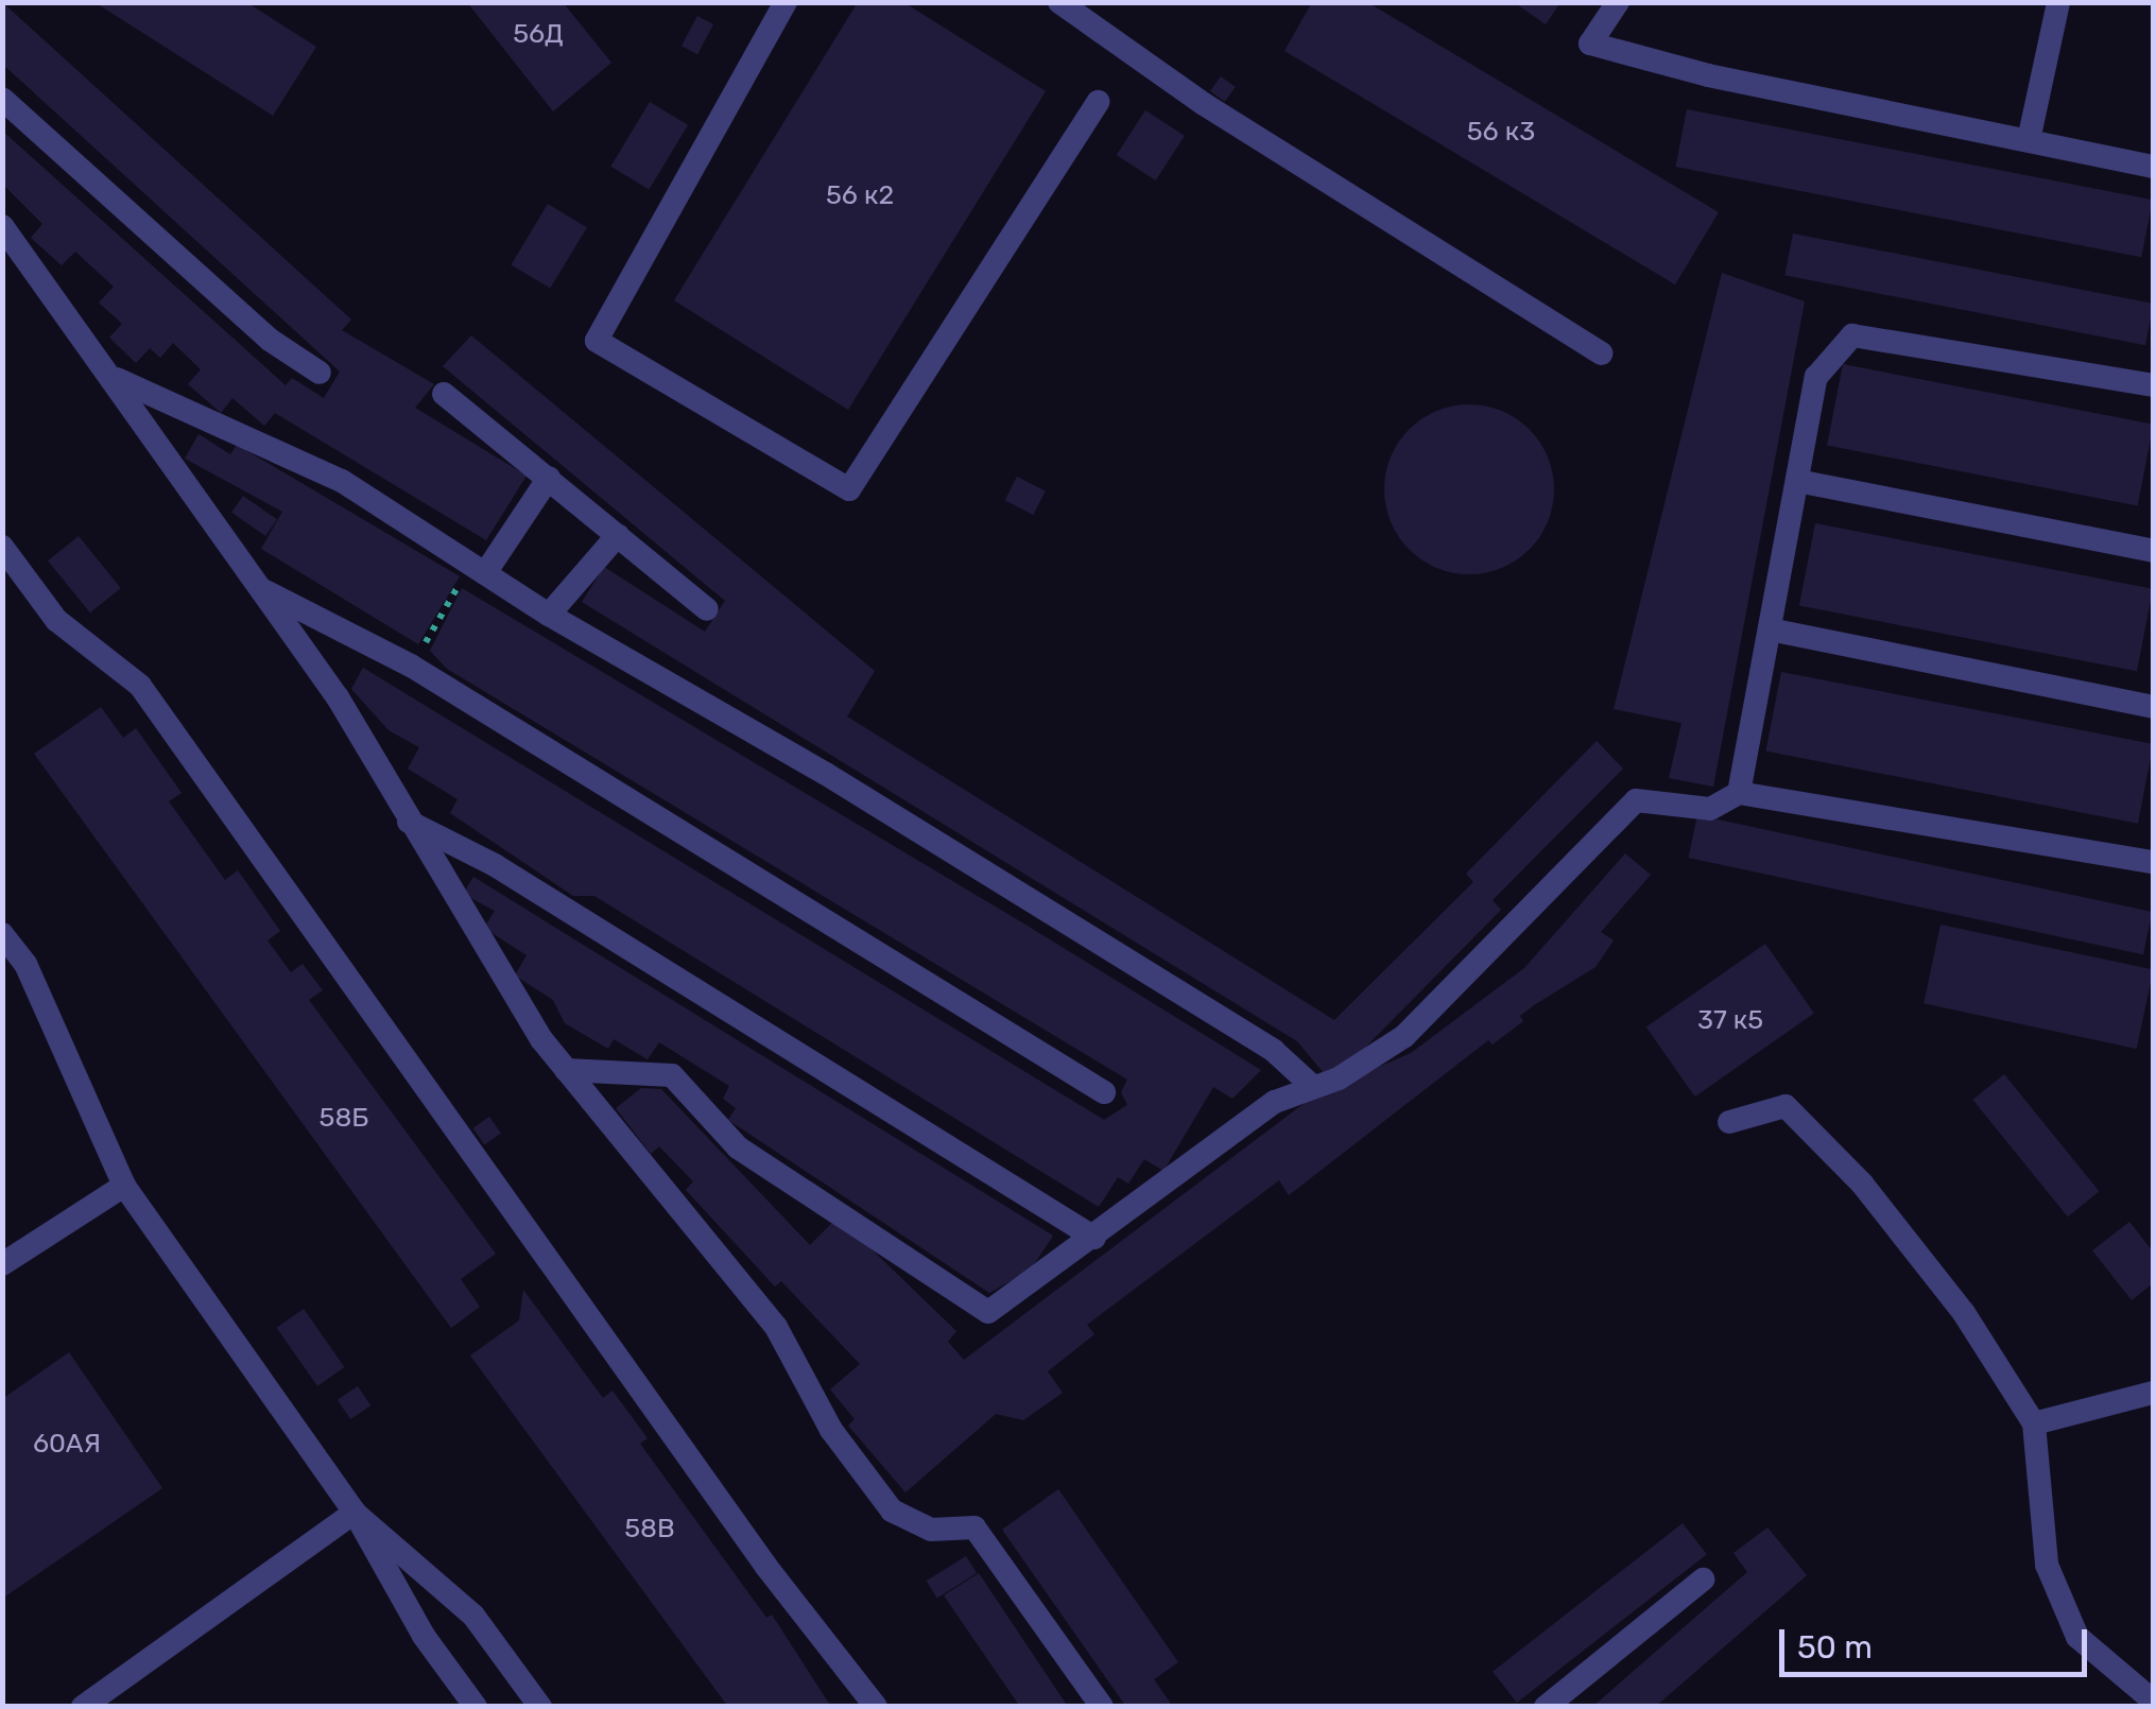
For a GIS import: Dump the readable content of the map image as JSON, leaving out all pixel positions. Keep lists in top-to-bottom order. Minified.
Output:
{"house_numbers":["56Д","56 к3","56 к2","37 к5","58Б","60АЯ","58В"],"scale_bar":"50 m"}
